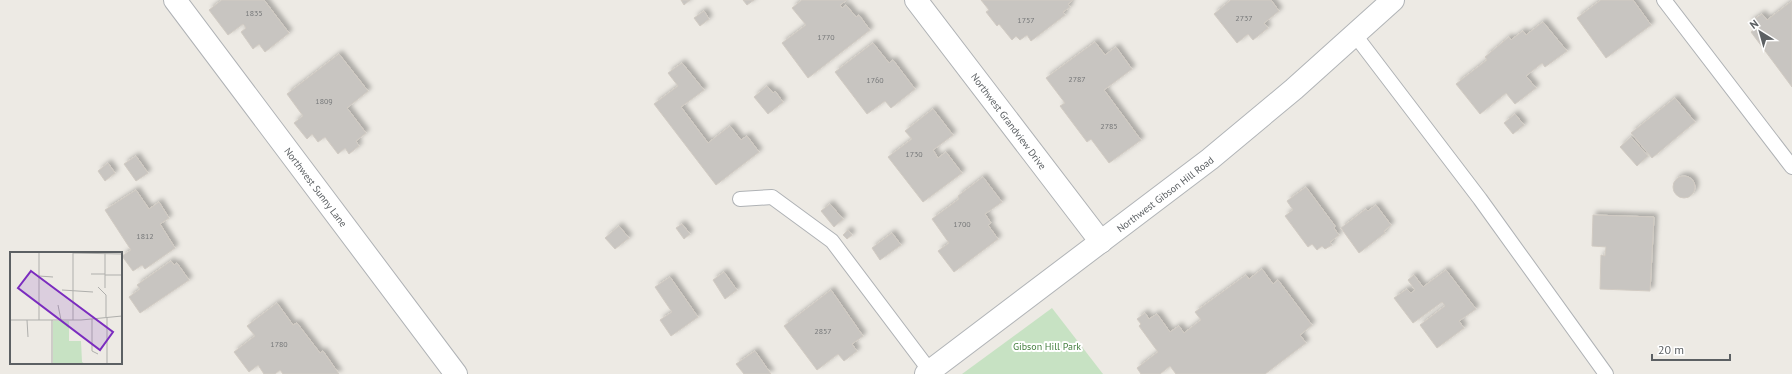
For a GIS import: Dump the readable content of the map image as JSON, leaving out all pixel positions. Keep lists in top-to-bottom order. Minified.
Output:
{"streets":{"street":["Northwest Grandview Drive","Northwest Sunny Lane","Northwest Gibson Hill Road"]},"crossings":[["Northwest Grandview Drive","Northwest Gibson Hill Road"]],"parks":["Gibson Hill Park"],"house_numbers":["1835","2737","1757","1770","2787","1760","1809","2785","1730","1700","1812","2857","1780"],"scale_bar":"20 m","north":"top left"}
